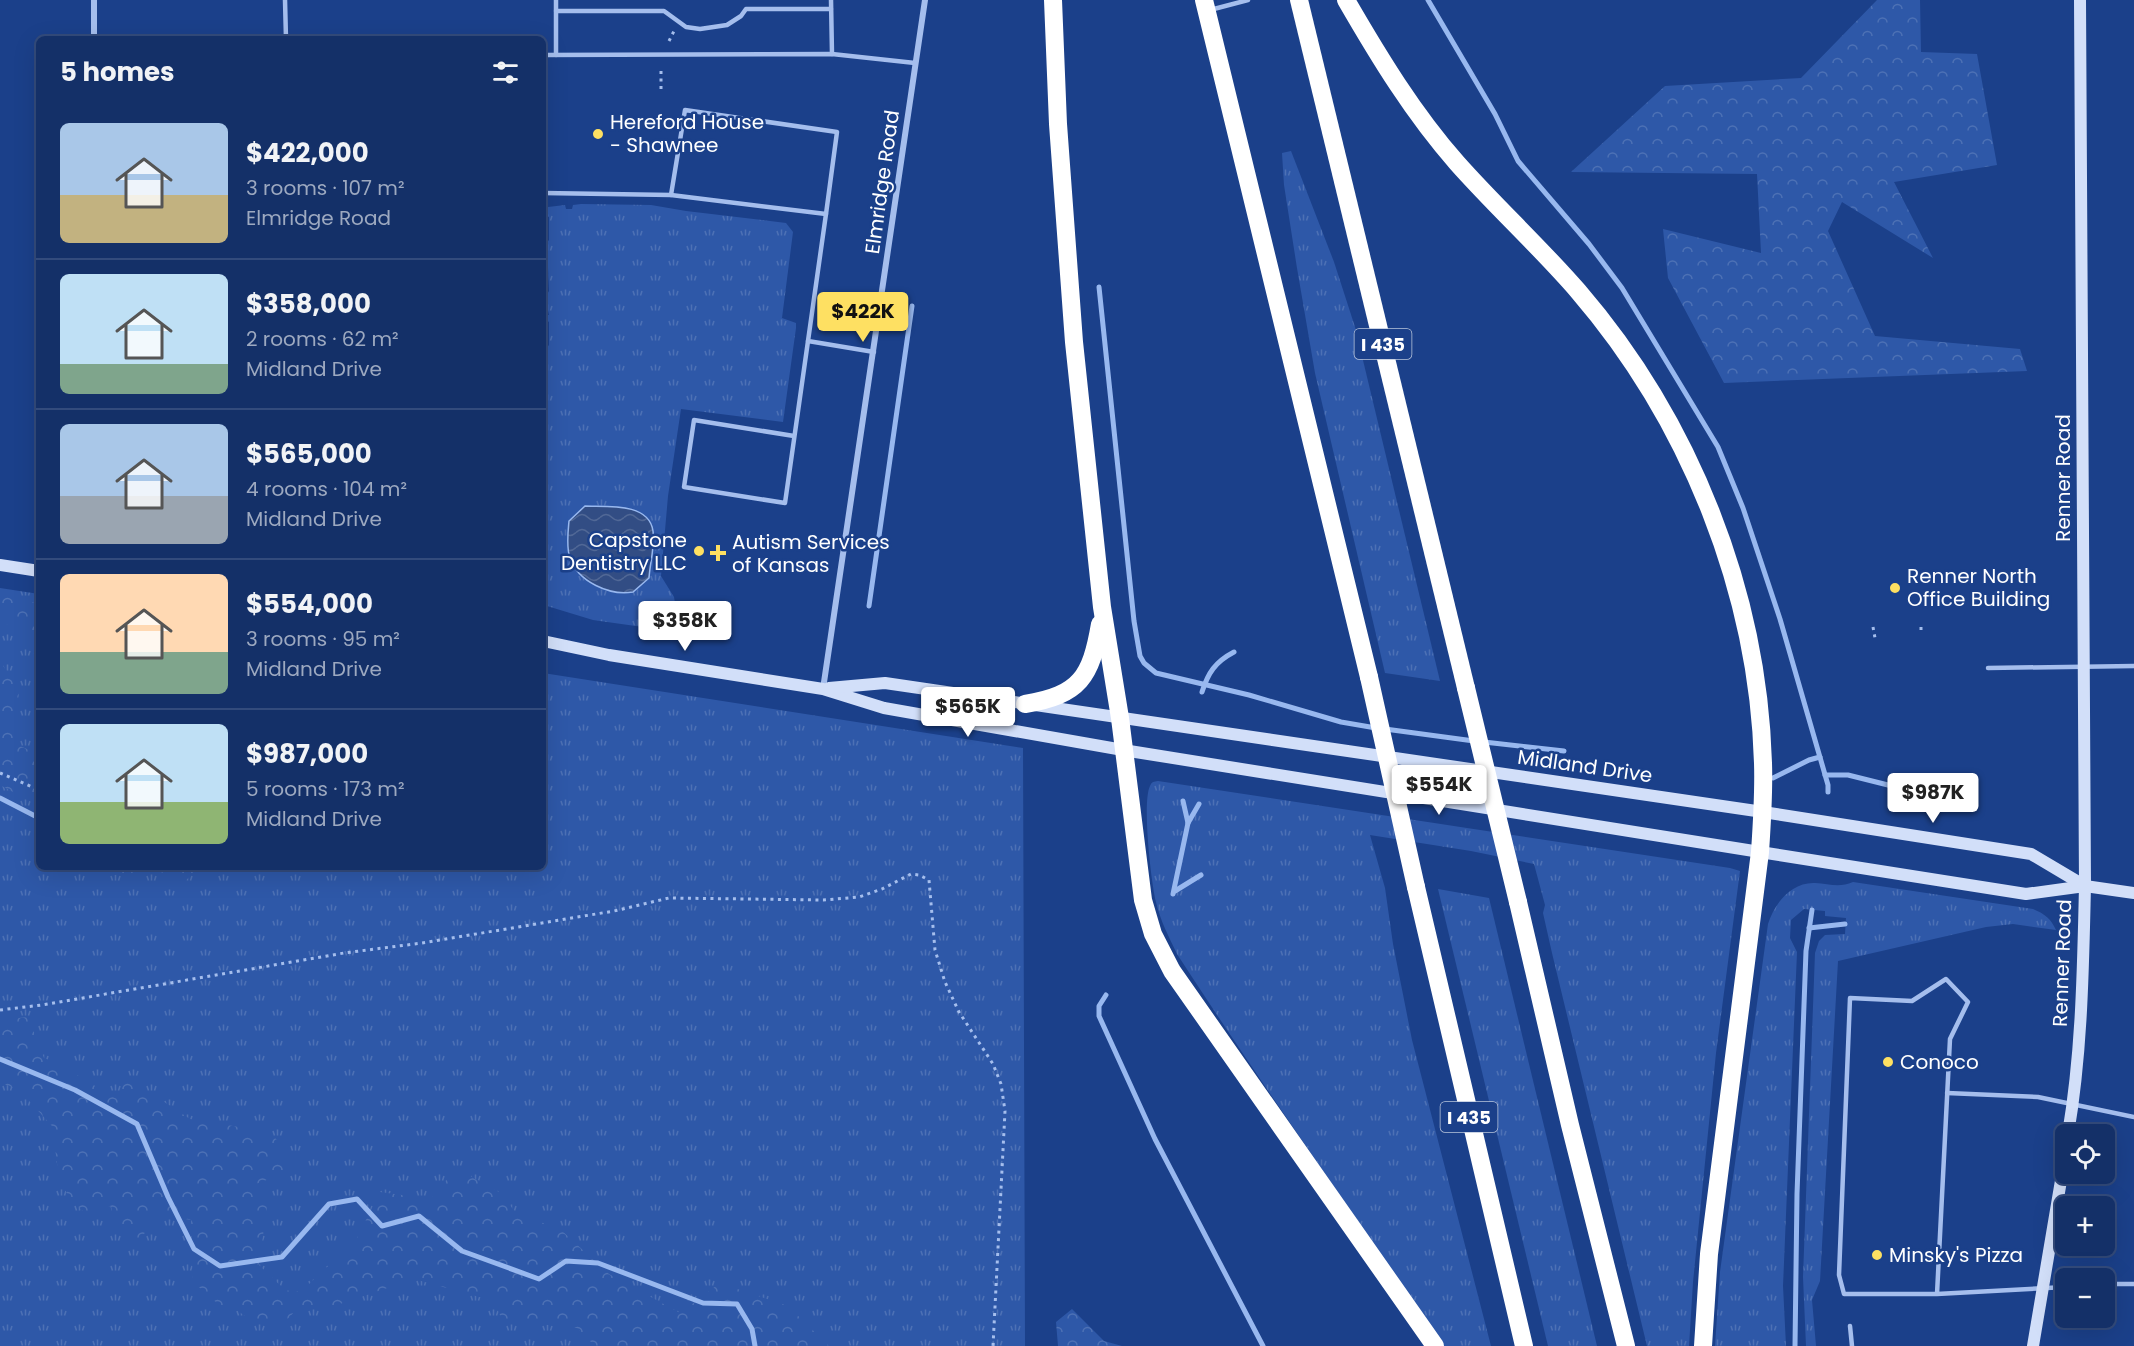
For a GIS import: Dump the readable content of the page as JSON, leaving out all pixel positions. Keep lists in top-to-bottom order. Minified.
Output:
{"streets":{"highway":["I 435"],"main road":["Renner Road","Midland Drive"],"street":["Elmridge Road"]},"crossings":[["Elmridge Road","Midland Drive"],["Renner Road","Midland Drive"]],"places":{"other":["Hereford House - Shawnee","Capstone Dentistry LLC","Renner North Office Building","Conoco","Minsky's Pizza"],"health":["Autism Services of Kansas"]},"page":{"heading":"5 homes","list":[{"name":"$422,000","note":"3 rooms · 107 m² · Elmridge Road"},{"name":"$358,000","note":"2 rooms · 62 m² · Midland Drive"},{"name":"$565,000","note":"4 rooms · 104 m² · Midland Drive"},{"name":"$554,000","note":"3 rooms · 95 m² · Midland Drive"},{"name":"$987,000","note":"5 rooms · 173 m² · Midland Drive"}],"price":["$422K","$358K","$565K","$554K","$987K"],"map_buttons":["+","−"]}}
